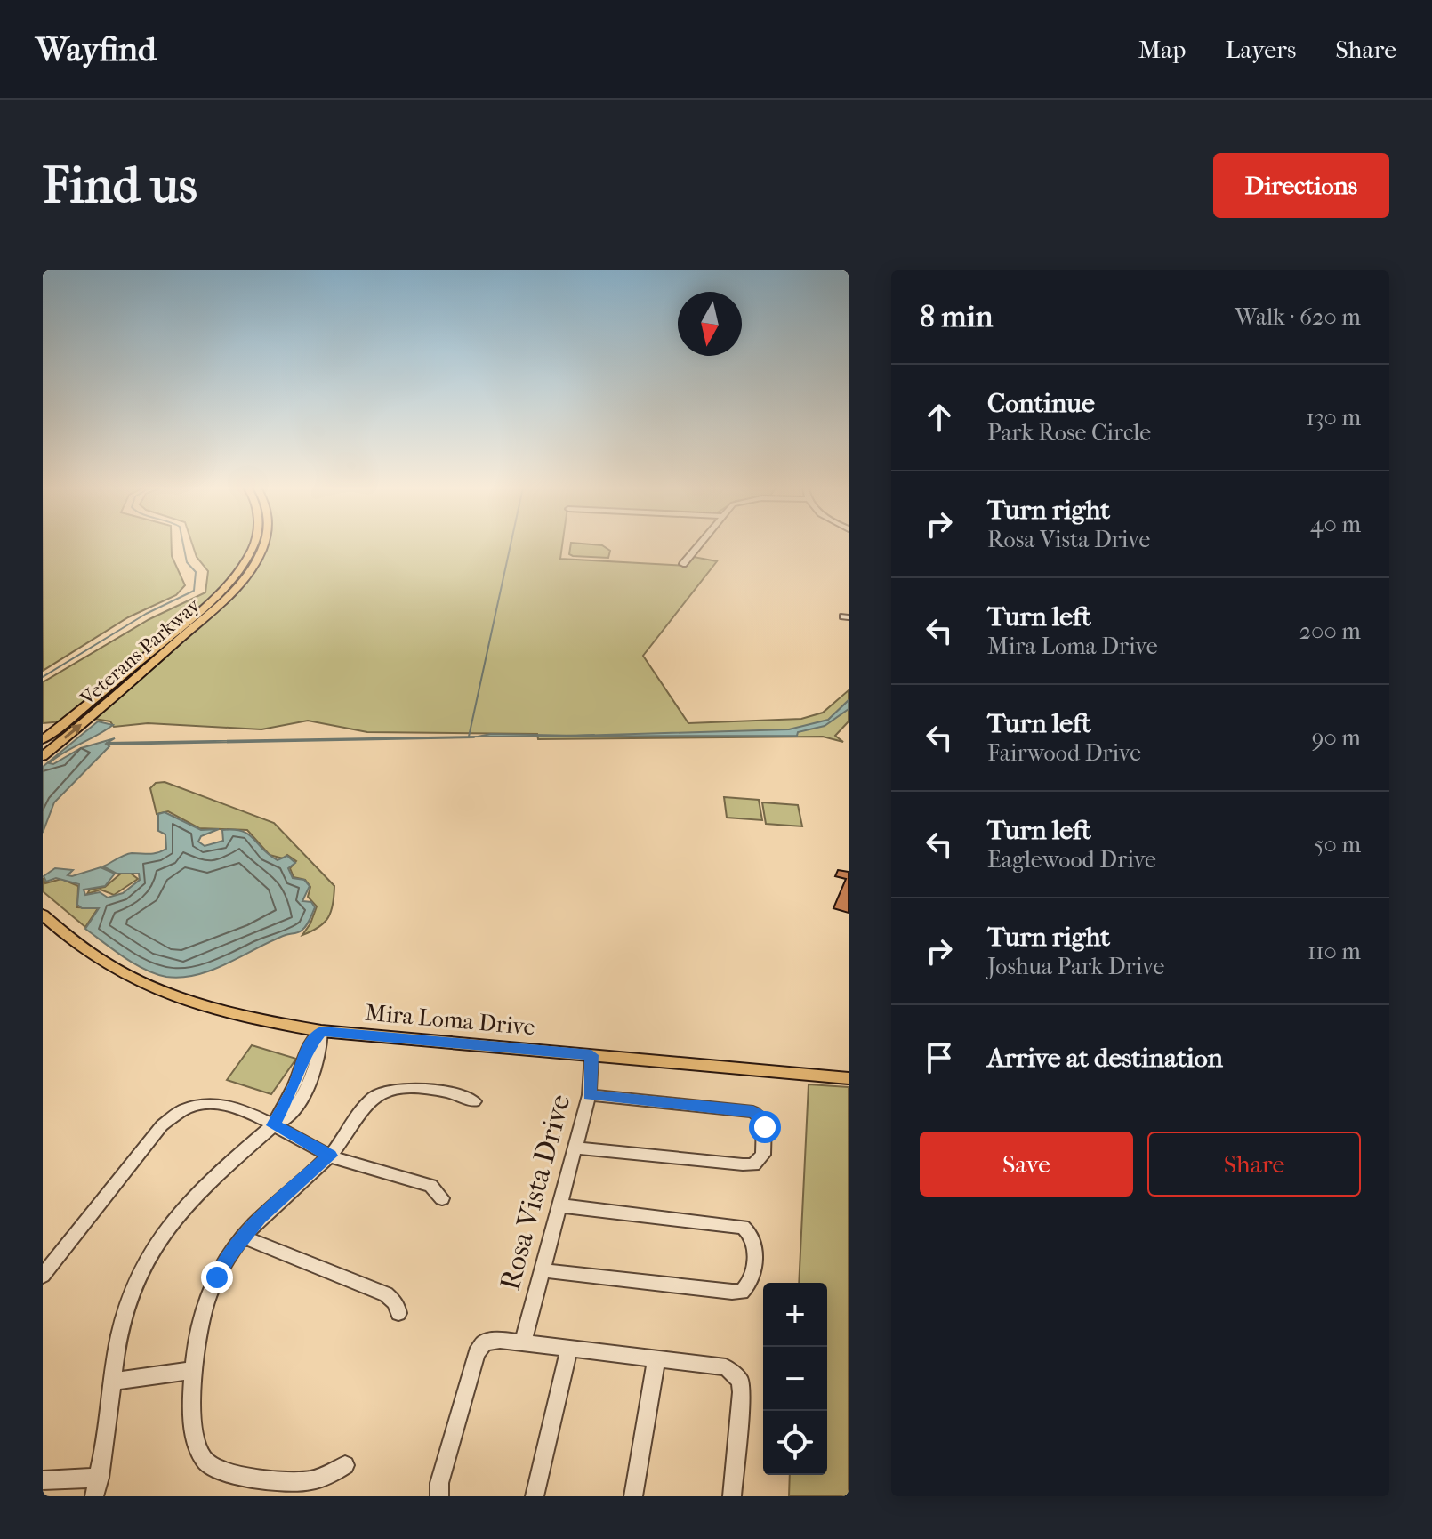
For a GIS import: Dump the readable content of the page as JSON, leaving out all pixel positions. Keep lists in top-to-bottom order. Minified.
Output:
{"streets":{"main road":["Veterans Parkway","Mira Loma Drive"],"street":["Rosa Vista Drive"]},"crossings":[["Mira Loma Drive","Rosa Vista Drive"]],"north":"bottom","page":{"header":"Wayfind","nav":["Map","Layers","Share"],"buttons":["Directions",["Save","Share"]],"title":"Find us","heading":["8 min","Walk · 620 m"],"list":[["Continue","Park Rose Circle","130 m"],["Turn right","Rosa Vista Drive","40 m"],["Turn left","Mira Loma Drive","200 m"],["Turn left","Fairwood Drive","90 m"],["Turn left","Eaglewood Drive","50 m"],["Turn right","Joshua Park Drive","110 m"],"Arrive at destination"],"map_buttons":["+","−"]}}
